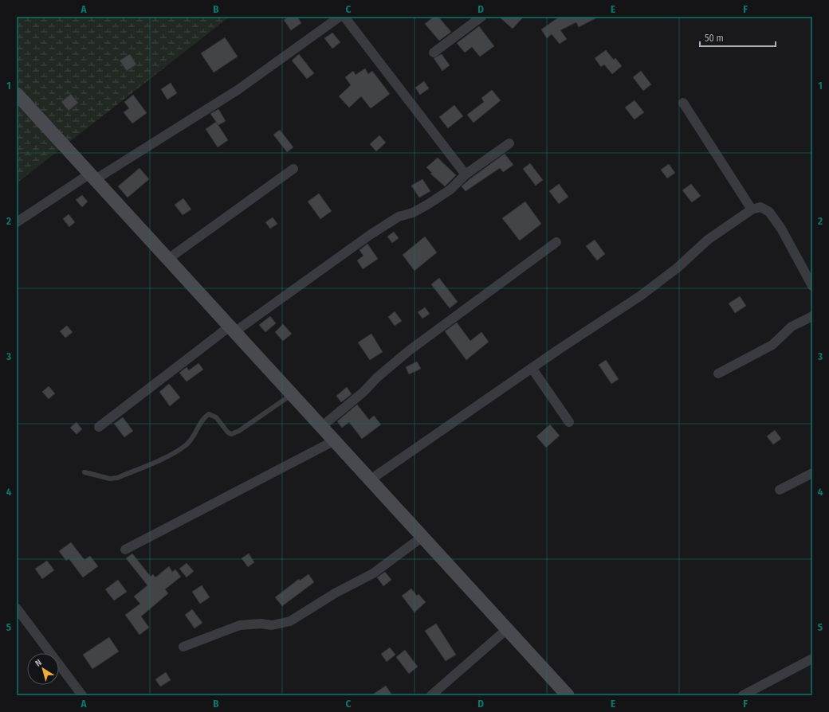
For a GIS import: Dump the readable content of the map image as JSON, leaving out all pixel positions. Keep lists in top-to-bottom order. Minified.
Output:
{"scale_bar":"50 m","north":"top left","grid":{"columns":["A","B","C","D","E","F"],"rows":["1","2","3","4","5"]}}
